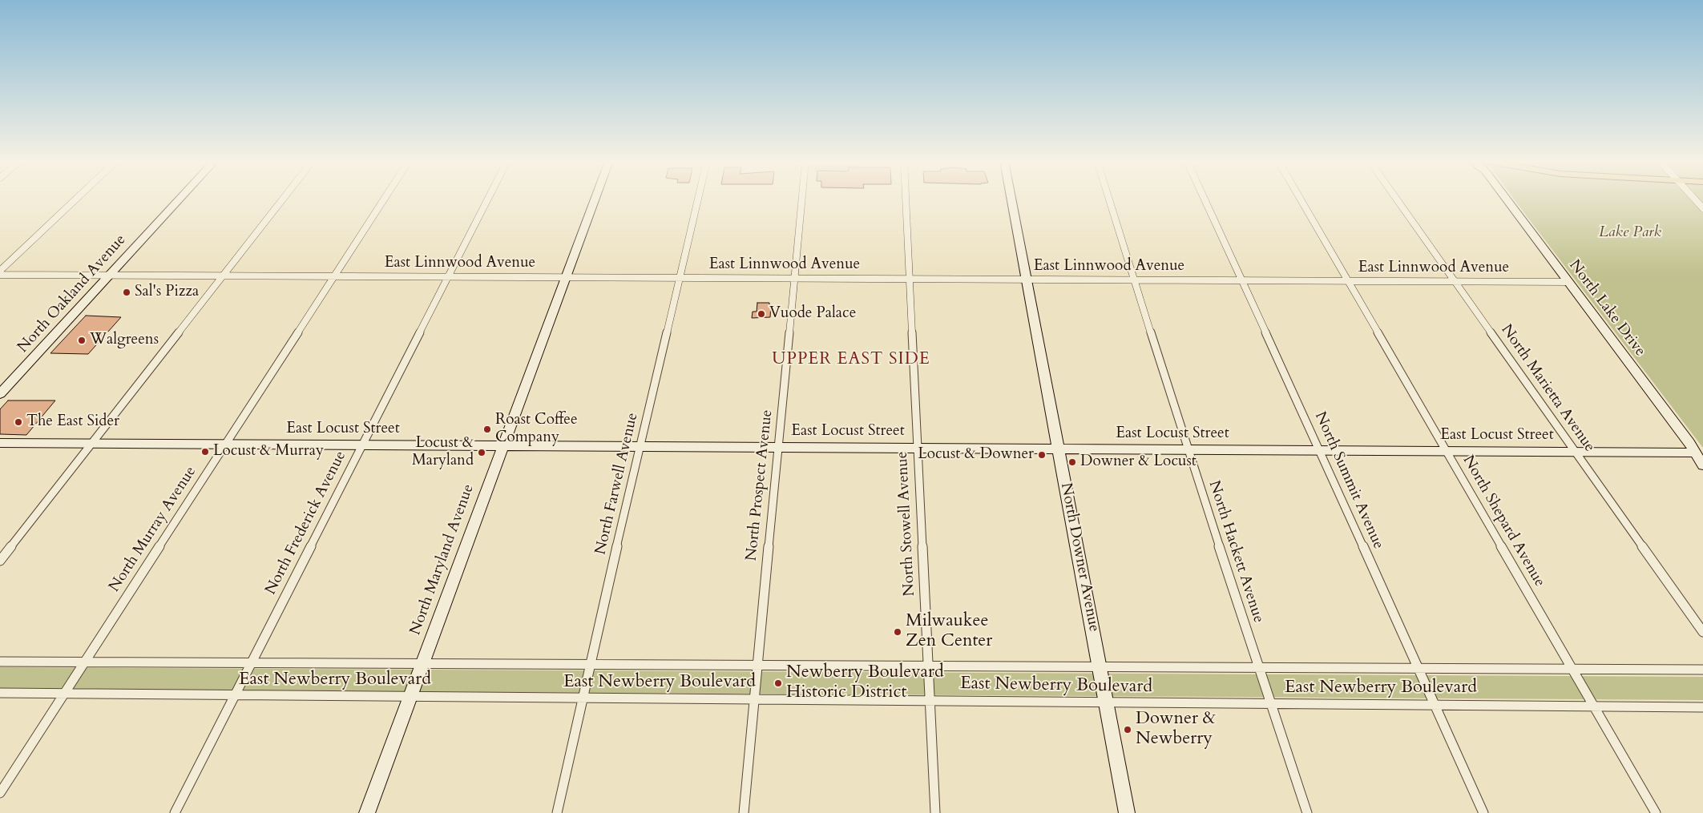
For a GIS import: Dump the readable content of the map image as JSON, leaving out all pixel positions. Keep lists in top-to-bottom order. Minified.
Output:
{"streets":{"main road":["North Oakland Avenue","North Lake Drive","East Locust Street","North Downer Avenue","North Maryland Avenue"],"street":["East Linnwood Avenue","North Marietta Avenue","North Summit Avenue","North Farwell Avenue","North Prospect Avenue","North Shepard Avenue","North Frederick Avenue","North Stowell Avenue","North Murray Avenue","North Hackett Avenue","East Newberry Boulevard"]},"crossings":[["East Linnwood Avenue","North Oakland Avenue"],["East Linnwood Avenue","North Lake Drive"],["East Linnwood Avenue","North Marietta Avenue"],["East Linnwood Avenue","North Summit Avenue"],["East Linnwood Avenue","North Farwell Avenue"],["East Linnwood Avenue","North Prospect Avenue"],["East Linnwood Avenue","North Shepard Avenue"],["East Linnwood Avenue","North Frederick Avenue"],["East Linnwood Avenue","North Stowell Avenue"],["East Linnwood Avenue","North Murray Avenue"],["East Linnwood Avenue","North Hackett Avenue"],["East Linnwood Avenue","North Downer Avenue"],["East Linnwood Avenue","North Maryland Avenue"],["North Lake Drive","East Locust Street"],["North Marietta Avenue","East Locust Street"],["East Locust Street","North Summit Avenue"],["East Locust Street","North Farwell Avenue"],["East Locust Street","North Prospect Avenue"],["East Locust Street","North Shepard Avenue"],["East Locust Street","North Frederick Avenue"],["East Locust Street","North Stowell Avenue"],["East Locust Street","North Murray Avenue"],["East Locust Street","North Hackett Avenue"],["East Locust Street","North Downer Avenue"],["East Locust Street","North Maryland Avenue"],["North Summit Avenue","East Newberry Boulevard"],["North Farwell Avenue","East Newberry Boulevard"],["North Prospect Avenue","East Newberry Boulevard"],["North Shepard Avenue","East Newberry Boulevard"],["North Frederick Avenue","East Newberry Boulevard"],["North Stowell Avenue","East Newberry Boulevard"],["North Murray Avenue","East Newberry Boulevard"],["North Hackett Avenue","East Newberry Boulevard"],["North Downer Avenue","East Newberry Boulevard"],["North Maryland Avenue","East Newberry Boulevard"]],"districts":["UPPER EAST SIDE"],"parks":["Lake Park"],"places":["Sal's Pizza","Vuode Palace","Walgreens","The East Sider","Roast Coffee Company","Locust & Murray","Locust & Maryland","Locust & Downer","Downer & Locust","Milwaukee Zen Center","Newberry Boulevard Historic District","Downer & Newberry"]}
